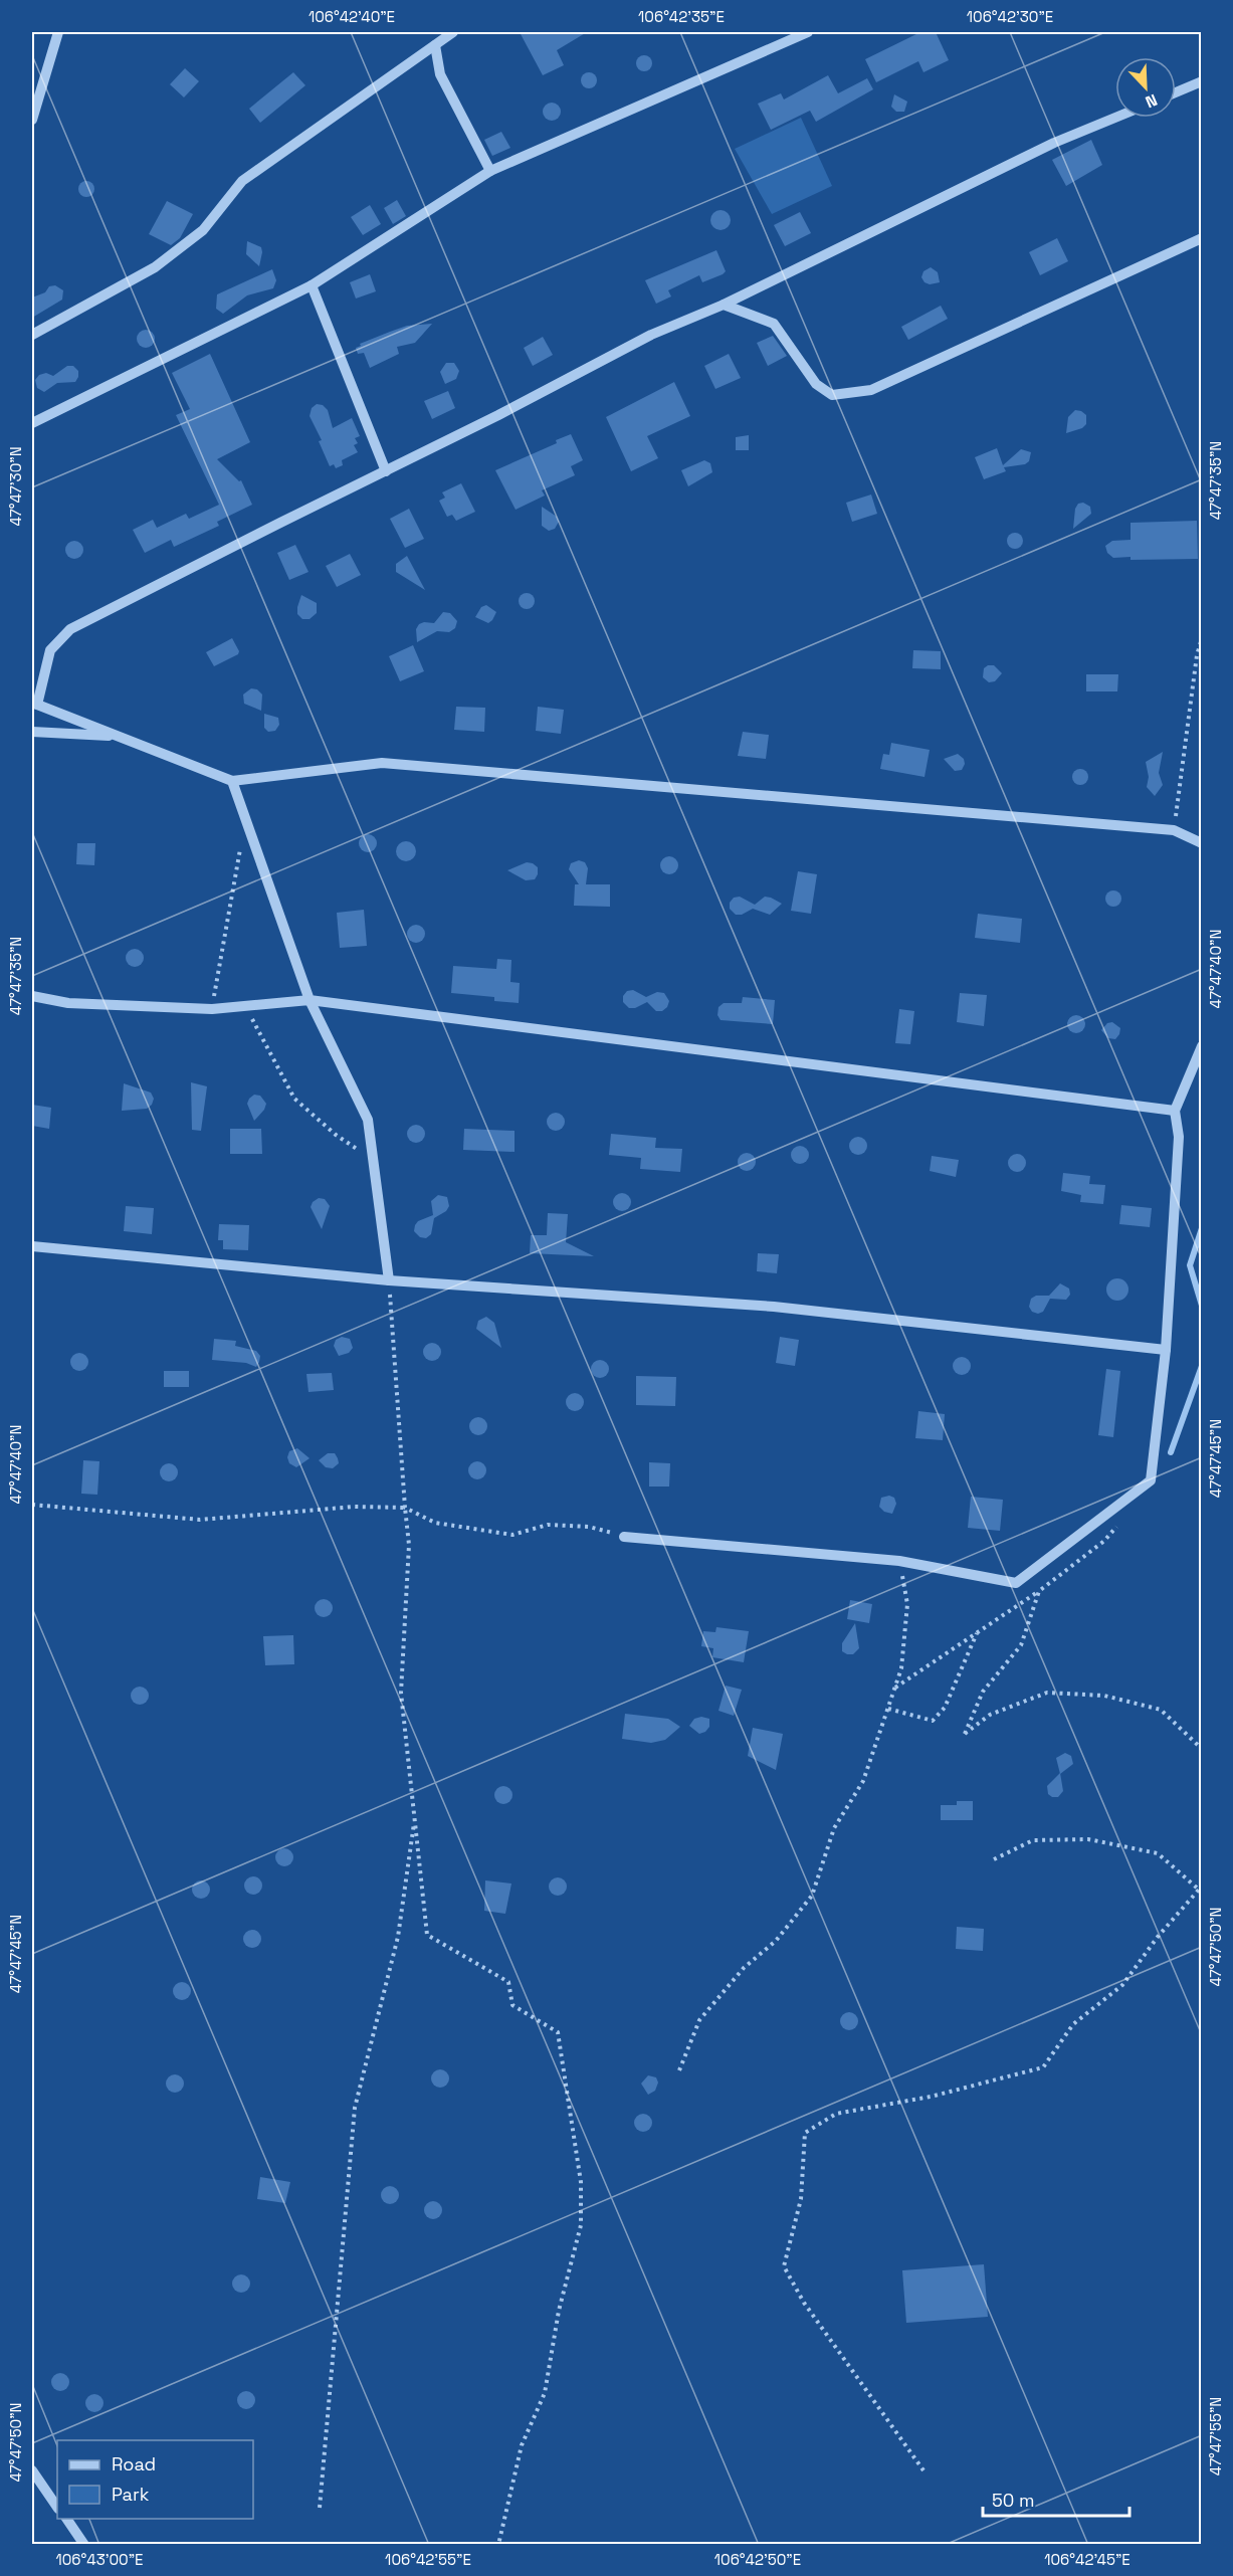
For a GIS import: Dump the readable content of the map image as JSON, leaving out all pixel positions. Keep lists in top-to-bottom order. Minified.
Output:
{"legend":["Road","Park"],"scale_bar":"50 m","north":"bottom right","coordinates":["106°42'40\"E","106°42'35\"E","106°42'30\"E","47°47'35\"N","47°47'30\"N","47°47'40\"N","47°47'45\"N","47°47'50\"N","47°47'55\"N","106°43'00\"E","106°42'55\"E","106°42'50\"E","106°42'45\"E"]}
